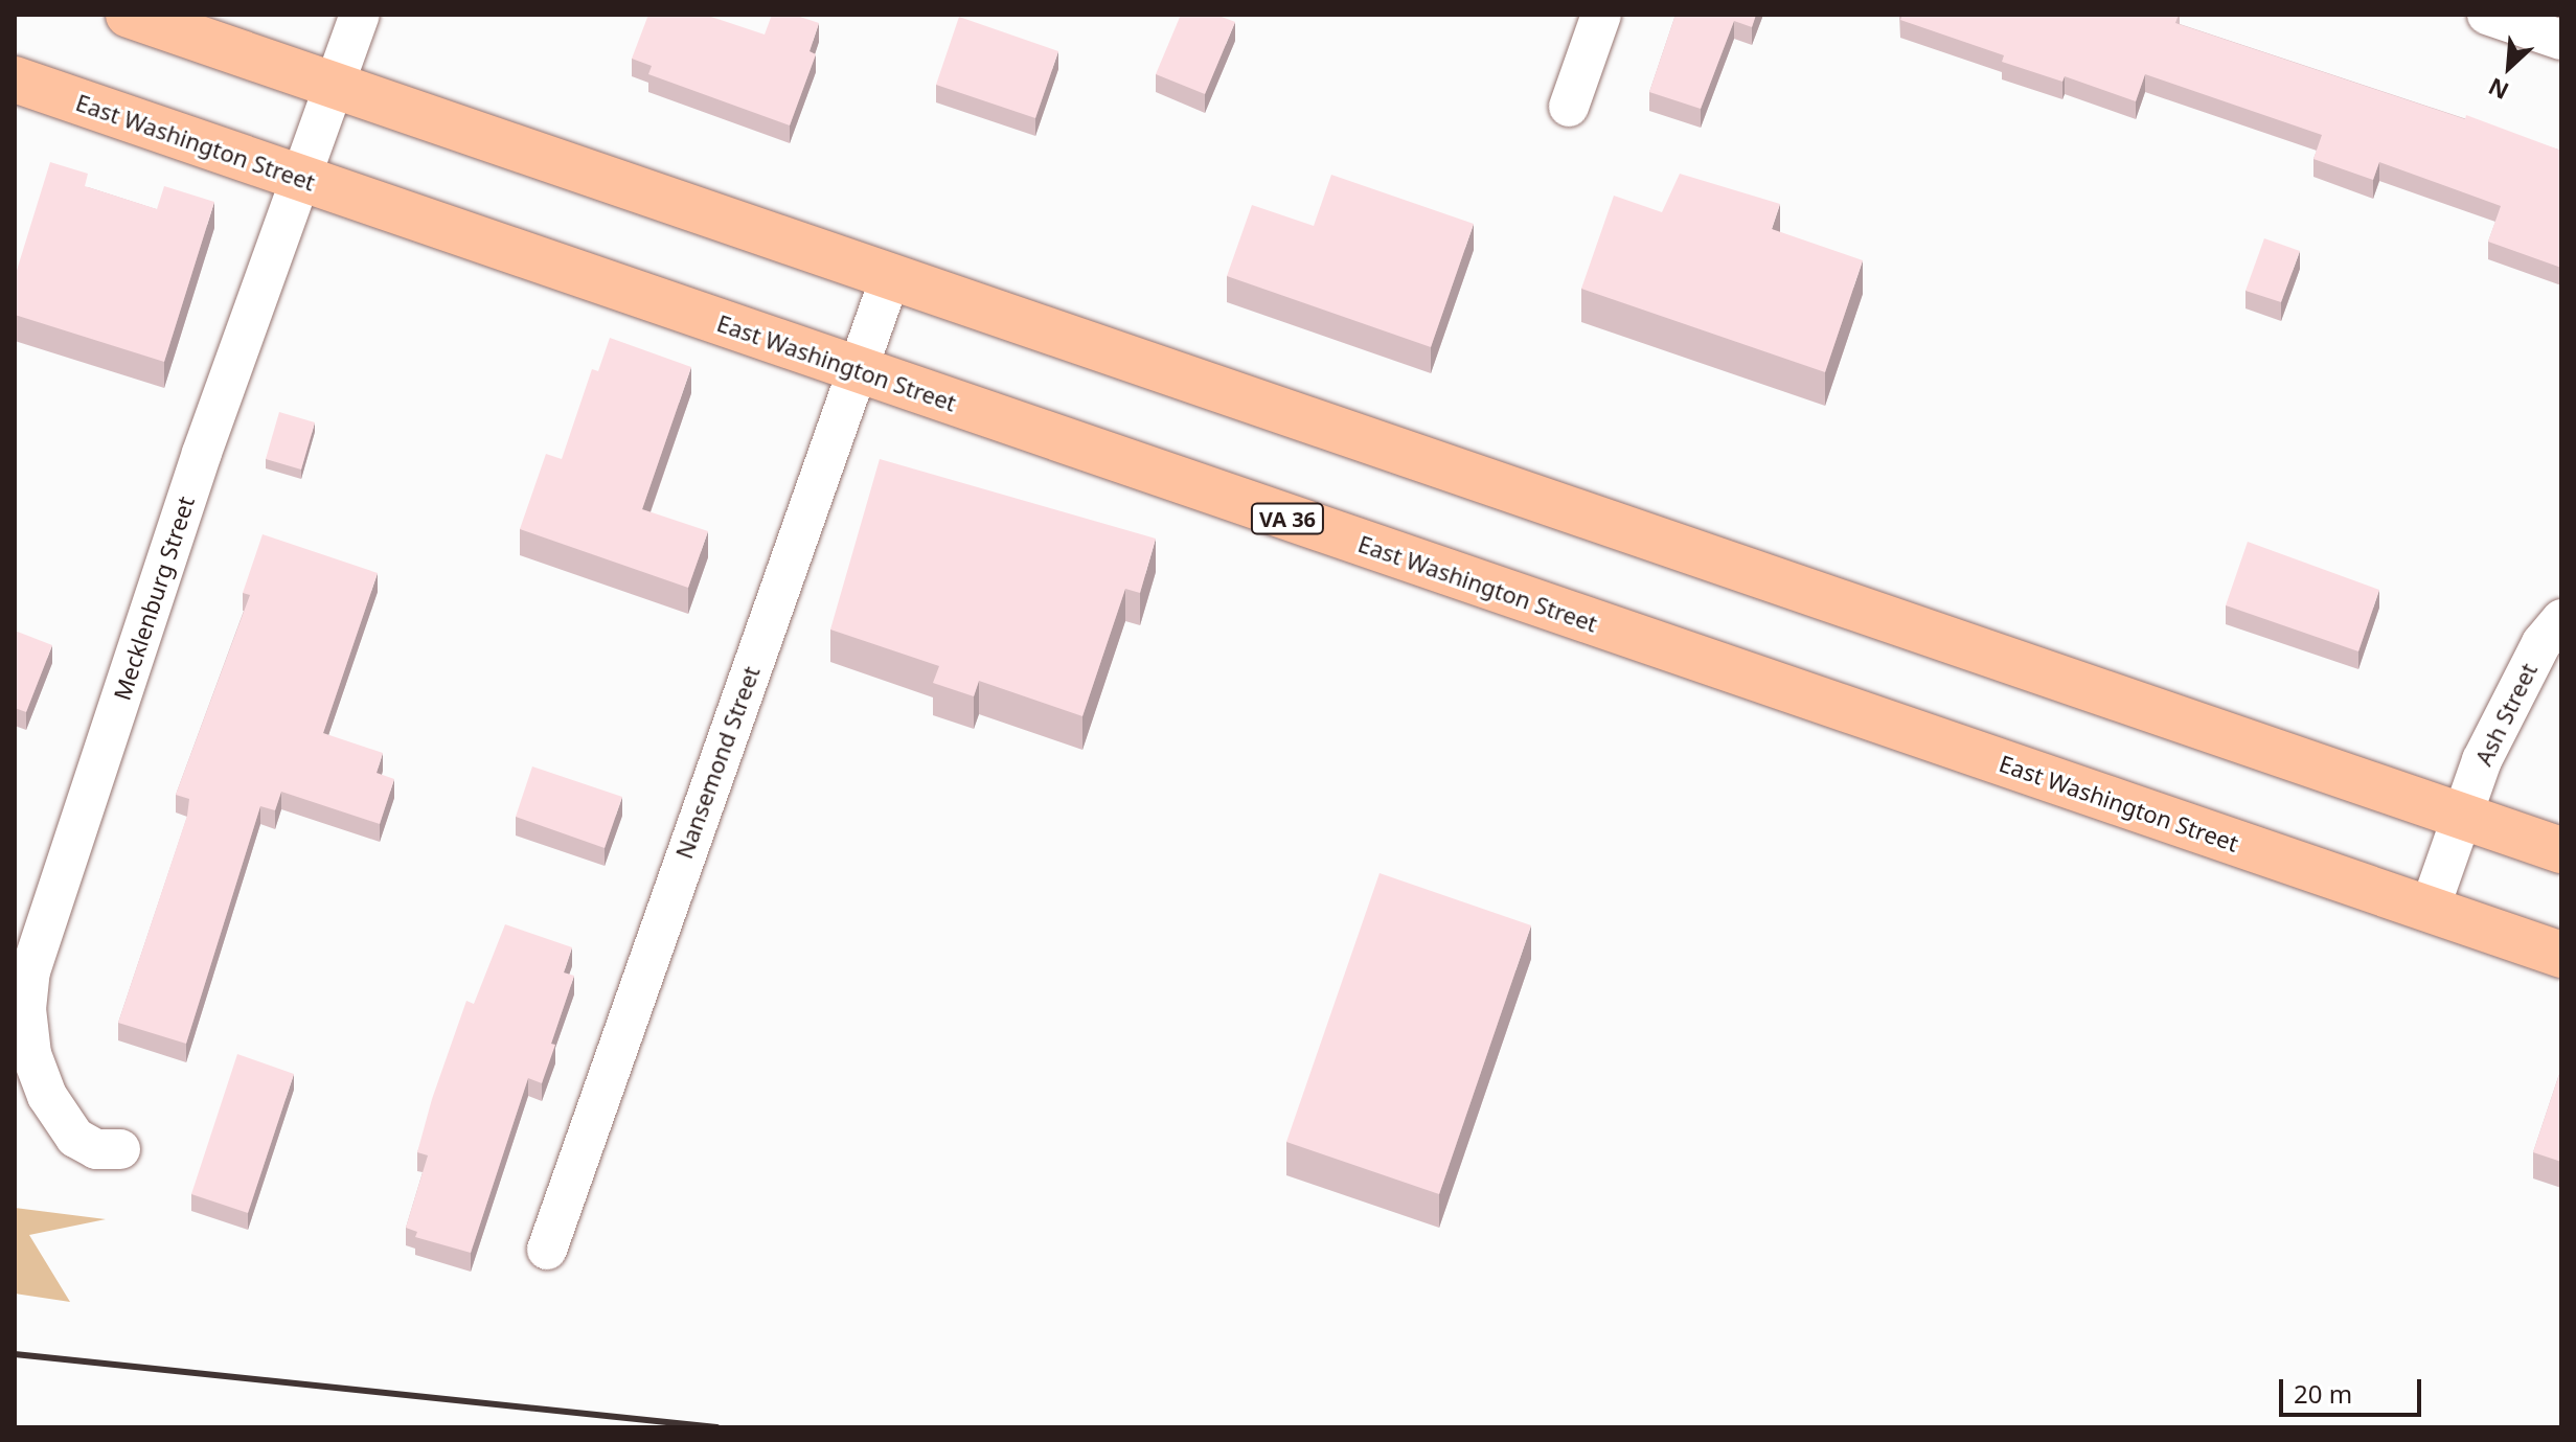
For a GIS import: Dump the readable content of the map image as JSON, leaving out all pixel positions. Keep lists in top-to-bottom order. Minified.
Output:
{"streets":{"highway":["East Washington Street","VA 36"],"street":["Mecklenburg Street","Ash Street","Nansemond Street"]},"crossings":[["East Washington Street","Mecklenburg Street"],["East Washington Street","Ash Street"],["East Washington Street","Nansemond Street"]],"scale_bar":"20 m","north":"bottom left"}
